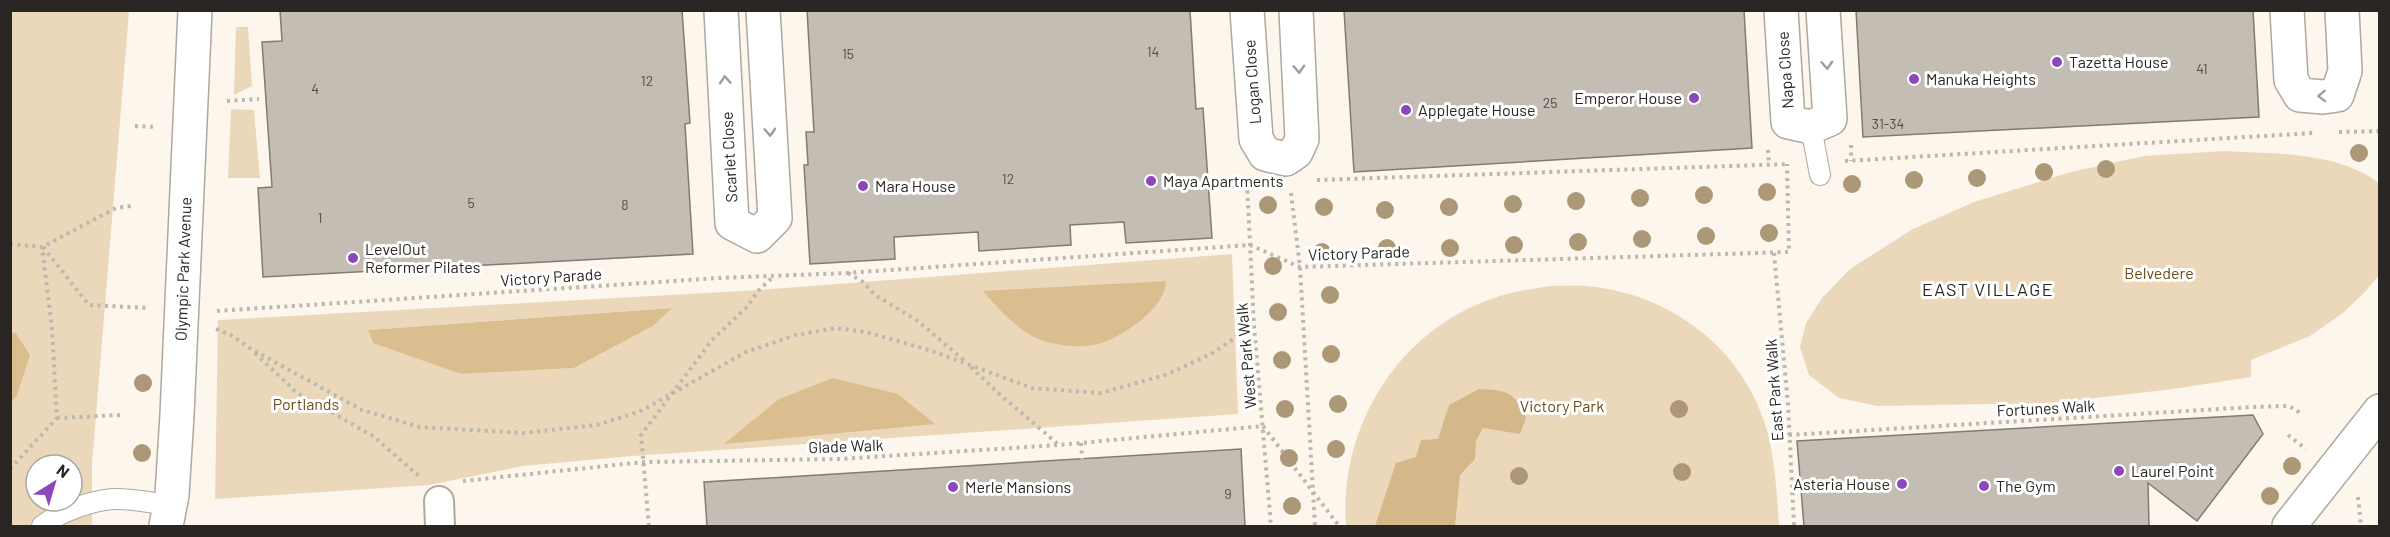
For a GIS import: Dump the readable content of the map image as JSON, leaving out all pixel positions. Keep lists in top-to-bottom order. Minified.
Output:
{"streets":{"street":["Napa Close","Logan Close","Scarlet Close","Olympic Park Avenue"],"path":["Victory Parade","West Park Walk","East Park Walk","Fortunes Walk","Glade Walk"]},"crossings":[["Victory Parade","West Park Walk"],["Victory Parade","East Park Walk"],["West Park Walk","Glade Walk"],["East Park Walk","Fortunes Walk"]],"one_way":["Napa Close"],"districts":["EAST VILLAGE"],"parks":["Belvedere","Portlands","Victory Park"],"places":["Tazetta House","Manuka Heights","Emperor House","Applegate House","Maya Apartments","Mara House","LevelOut Reformer Pilates","Laurel Point","Asteria House","The Gym","Merle Mansions"],"house_numbers":["14","15","41","12","4","25","31-34","12","5","8","1","9"],"north":"top right"}
